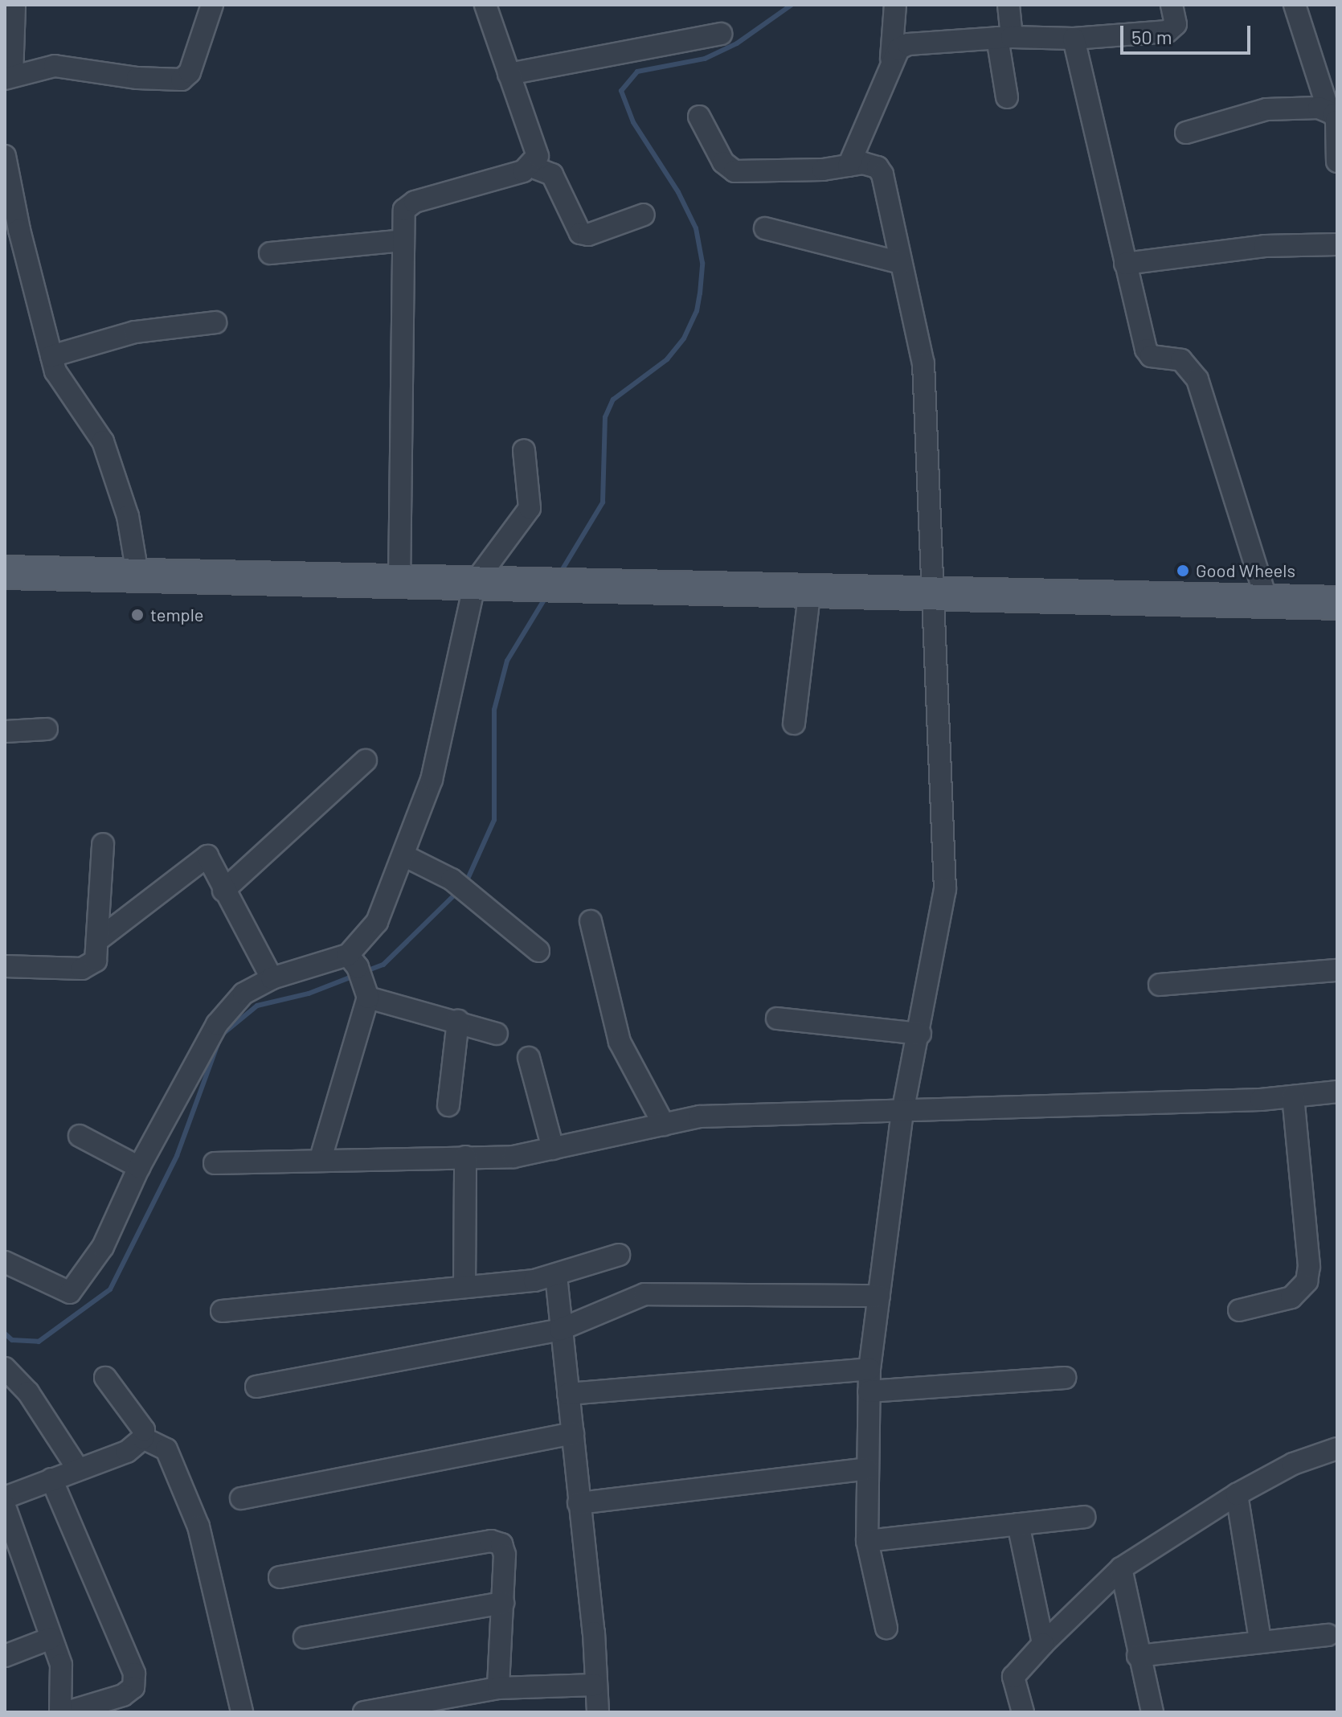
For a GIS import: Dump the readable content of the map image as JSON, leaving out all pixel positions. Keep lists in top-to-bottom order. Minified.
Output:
{"places":["Good Wheels","temple"],"scale_bar":"50 m"}
